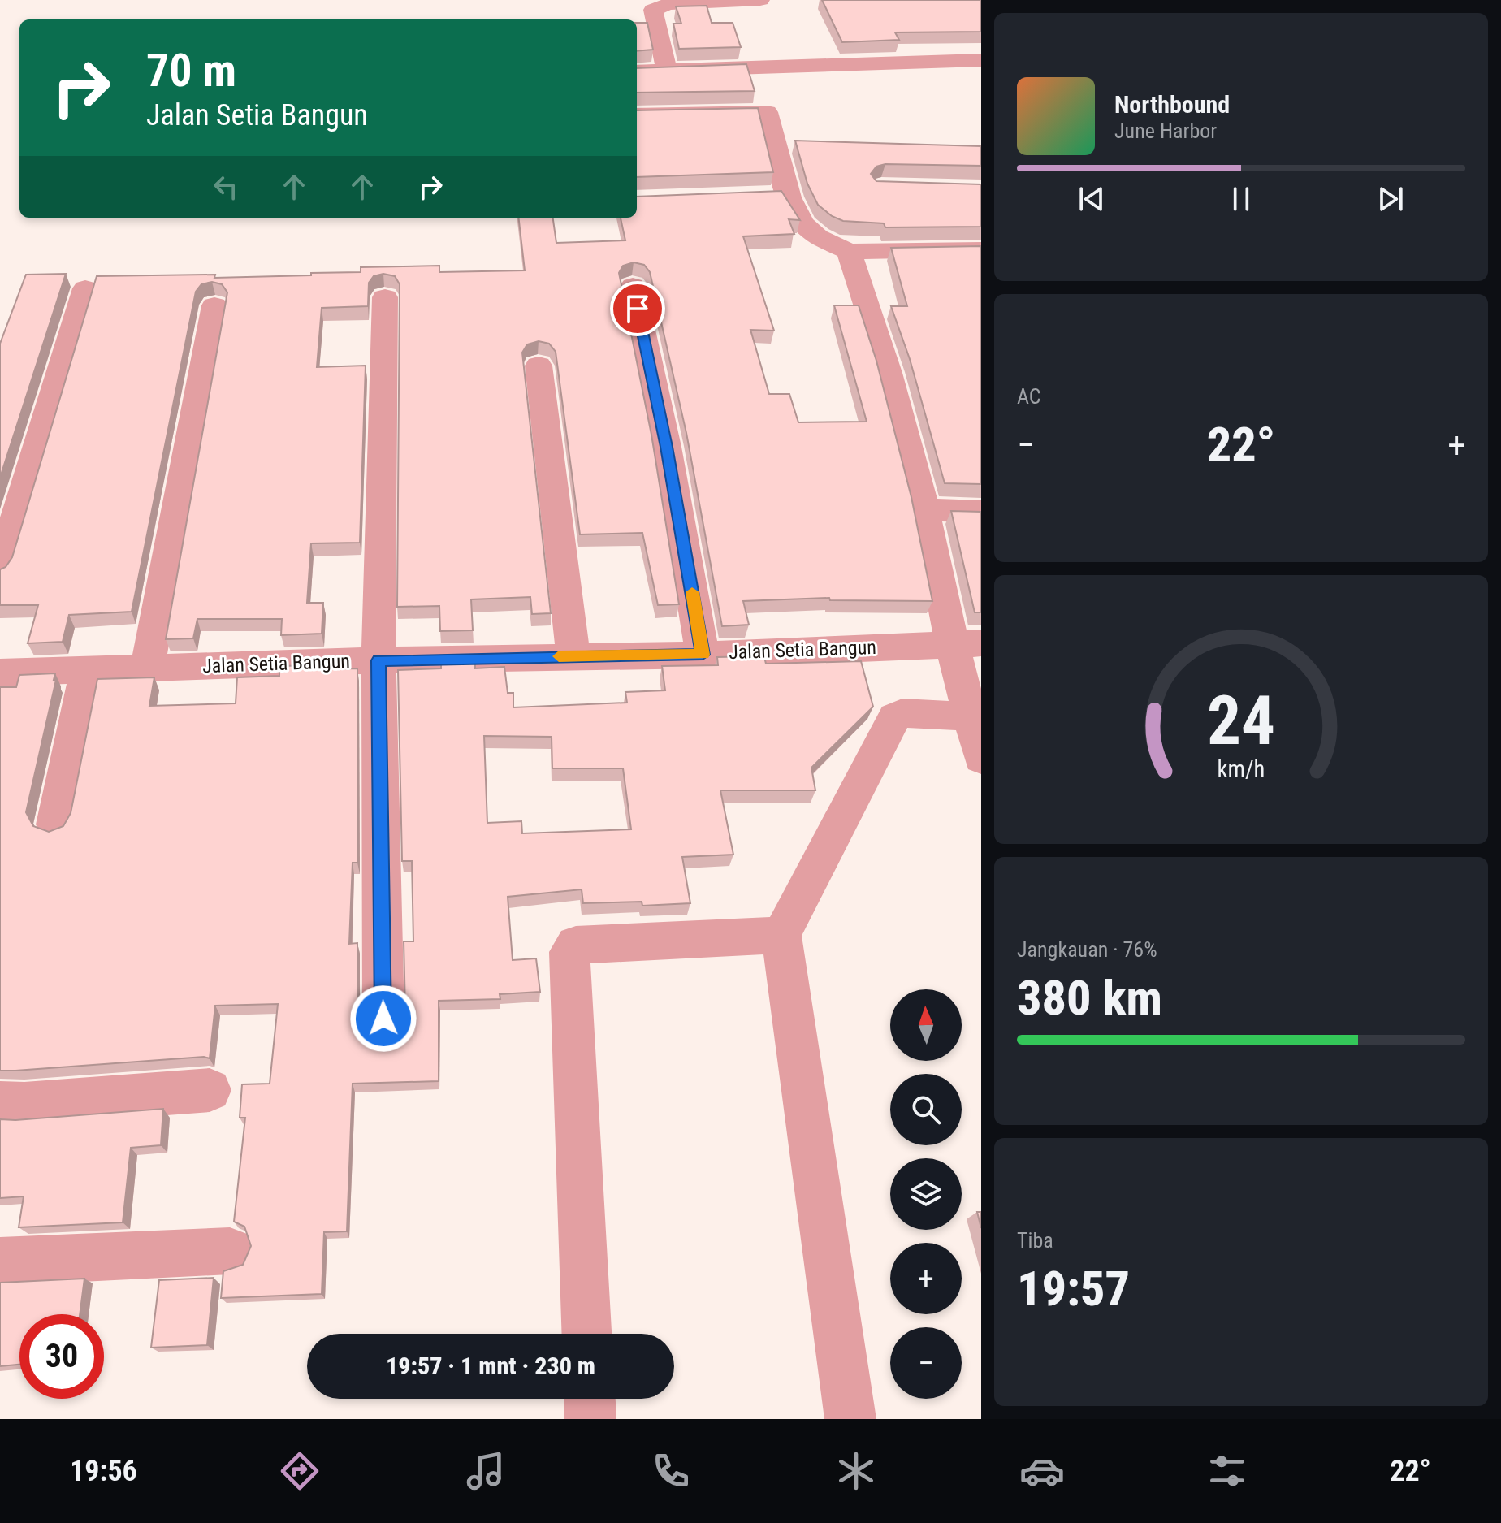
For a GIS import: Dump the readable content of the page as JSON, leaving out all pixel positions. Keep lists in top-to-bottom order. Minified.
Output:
{"streets":{"street":["Jalan Setia Bangun"]},"north":"top","page":{"turn":["70 m","Jalan Setia Bangun"],"song":["Northbound","June Harbor"],"tile":["AC",["Jangkauan · 76%","380 km"],["Tiba","19:57"]],"heat":["−","22°","+"],"map_buttons":["+","−"],"limit":"30","trip":"19:57 · 1 mnt · 230 m","tabs":["19:56","22°"],"gauge":["24","km/h"]}}
